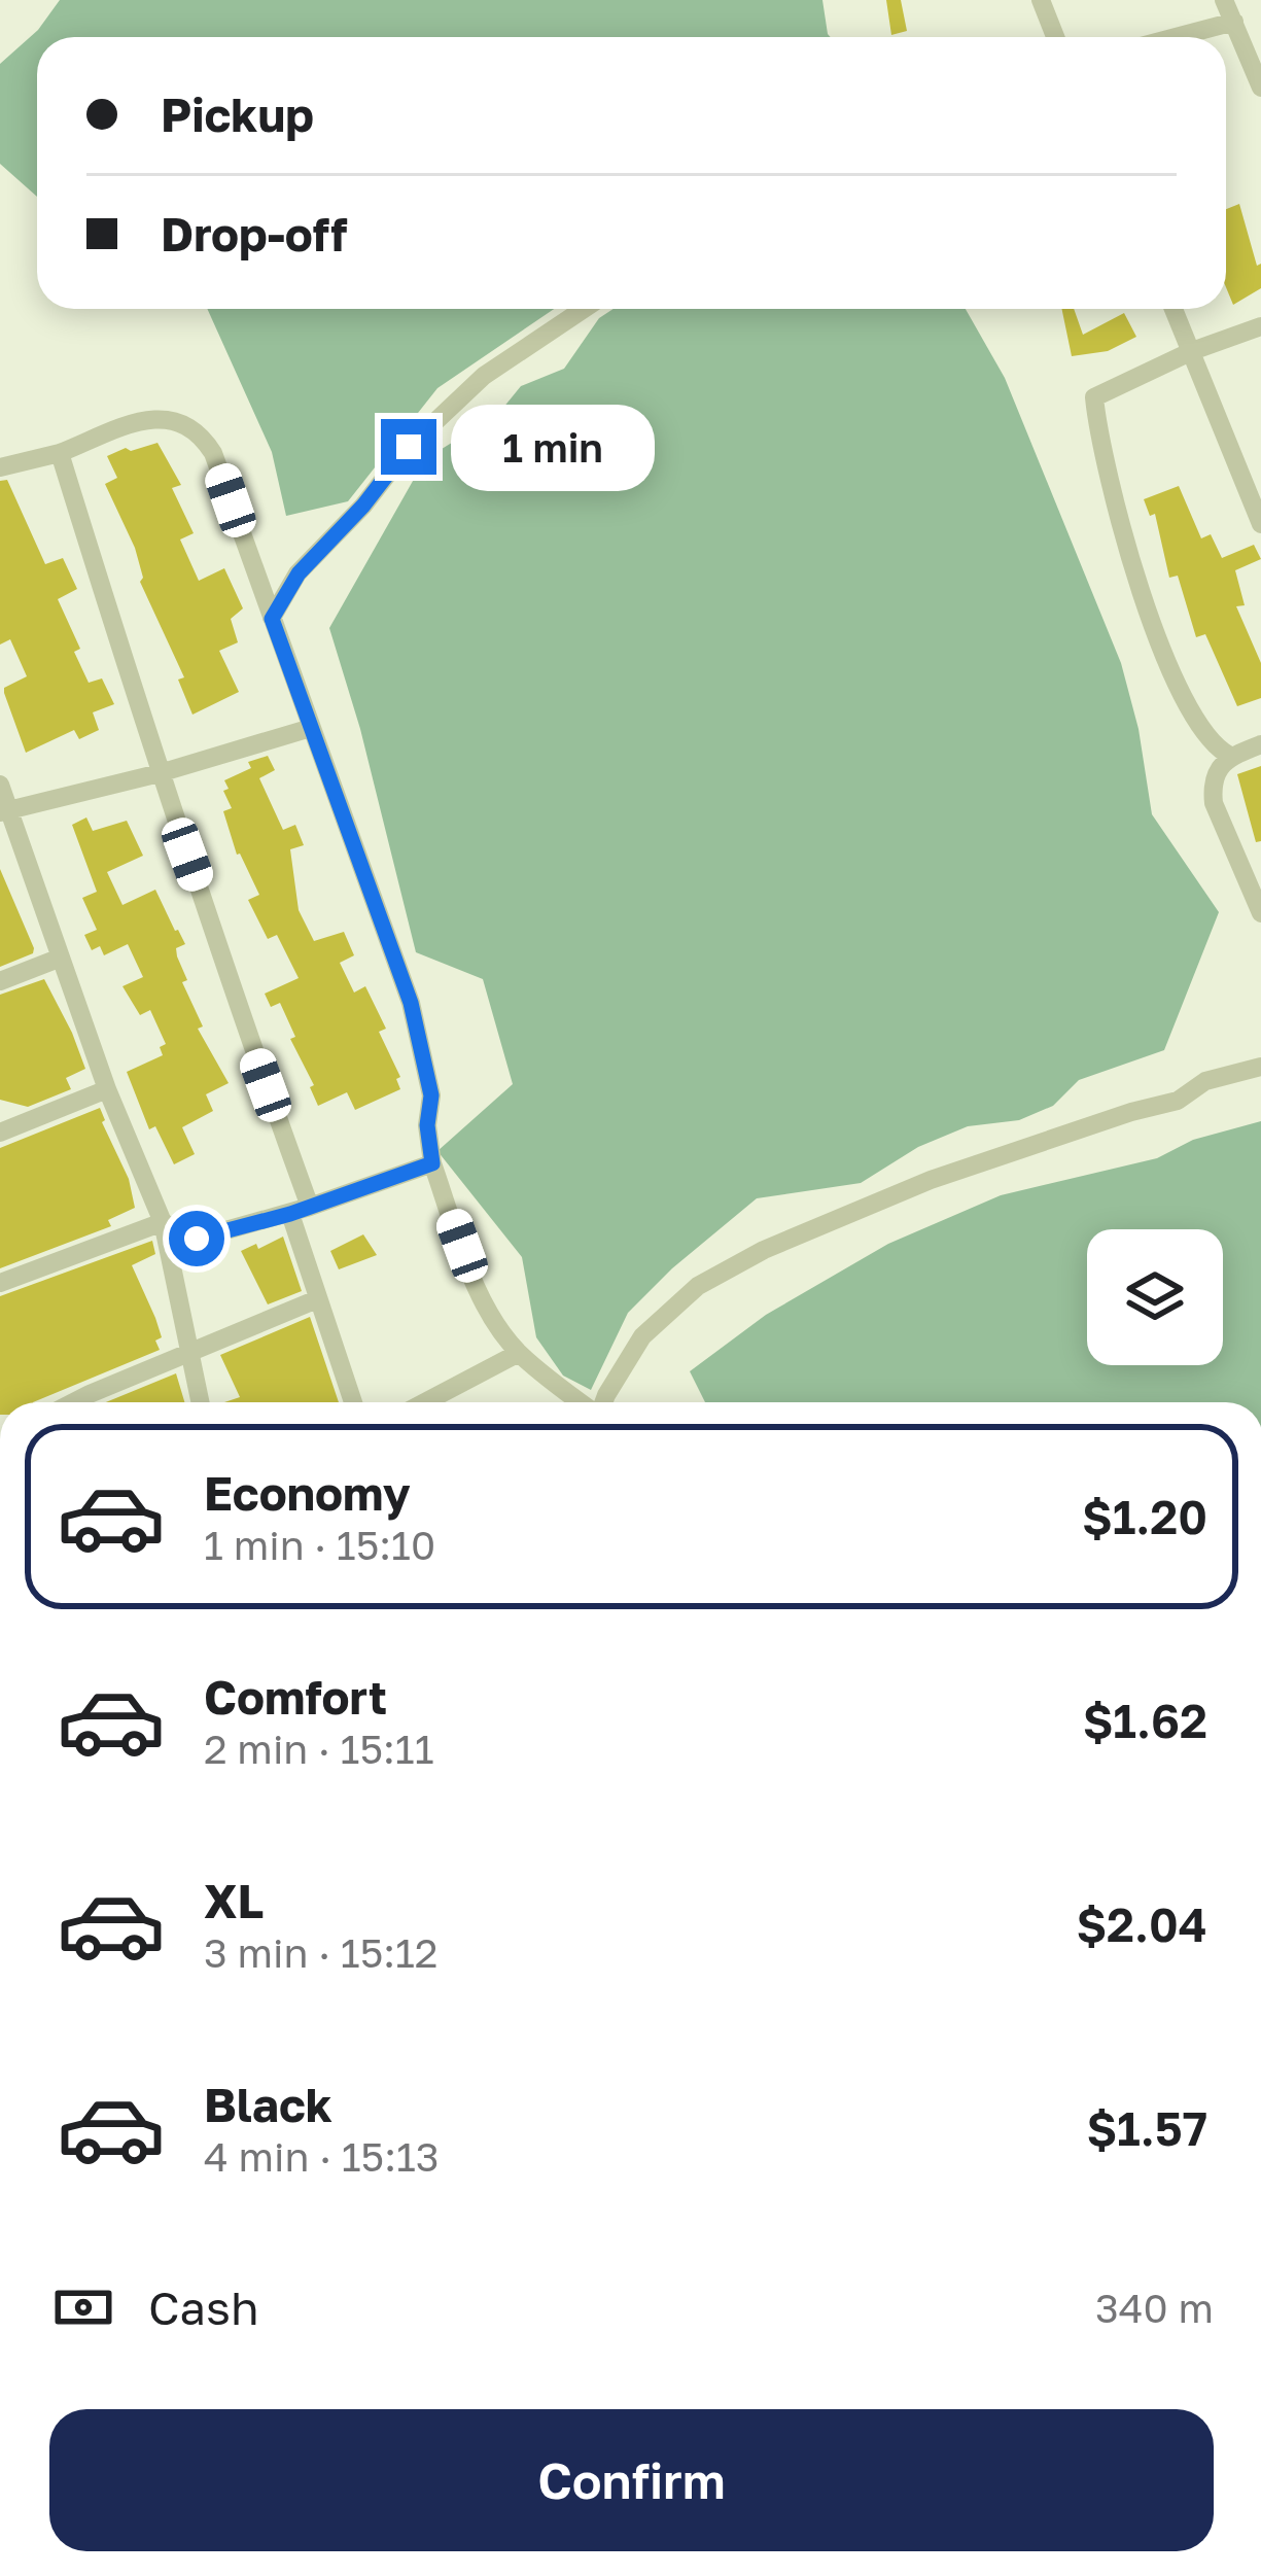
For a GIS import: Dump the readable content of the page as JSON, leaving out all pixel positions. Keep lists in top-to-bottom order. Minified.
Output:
{"page":{"banner":["Pickup","Drop-off"],"bubble":"1 min","list":[{"name":"Economy","note":"1 min · 15:10","value":"$1.20"},{"name":"Comfort","note":"2 min · 15:11","value":"$1.62"},{"name":"XL","note":"3 min · 15:12","value":"$2.04"},{"name":"Black","note":"4 min · 15:13","value":"$1.57"}],"pay":["Cash","340 m"],"buttons":"Confirm"}}
